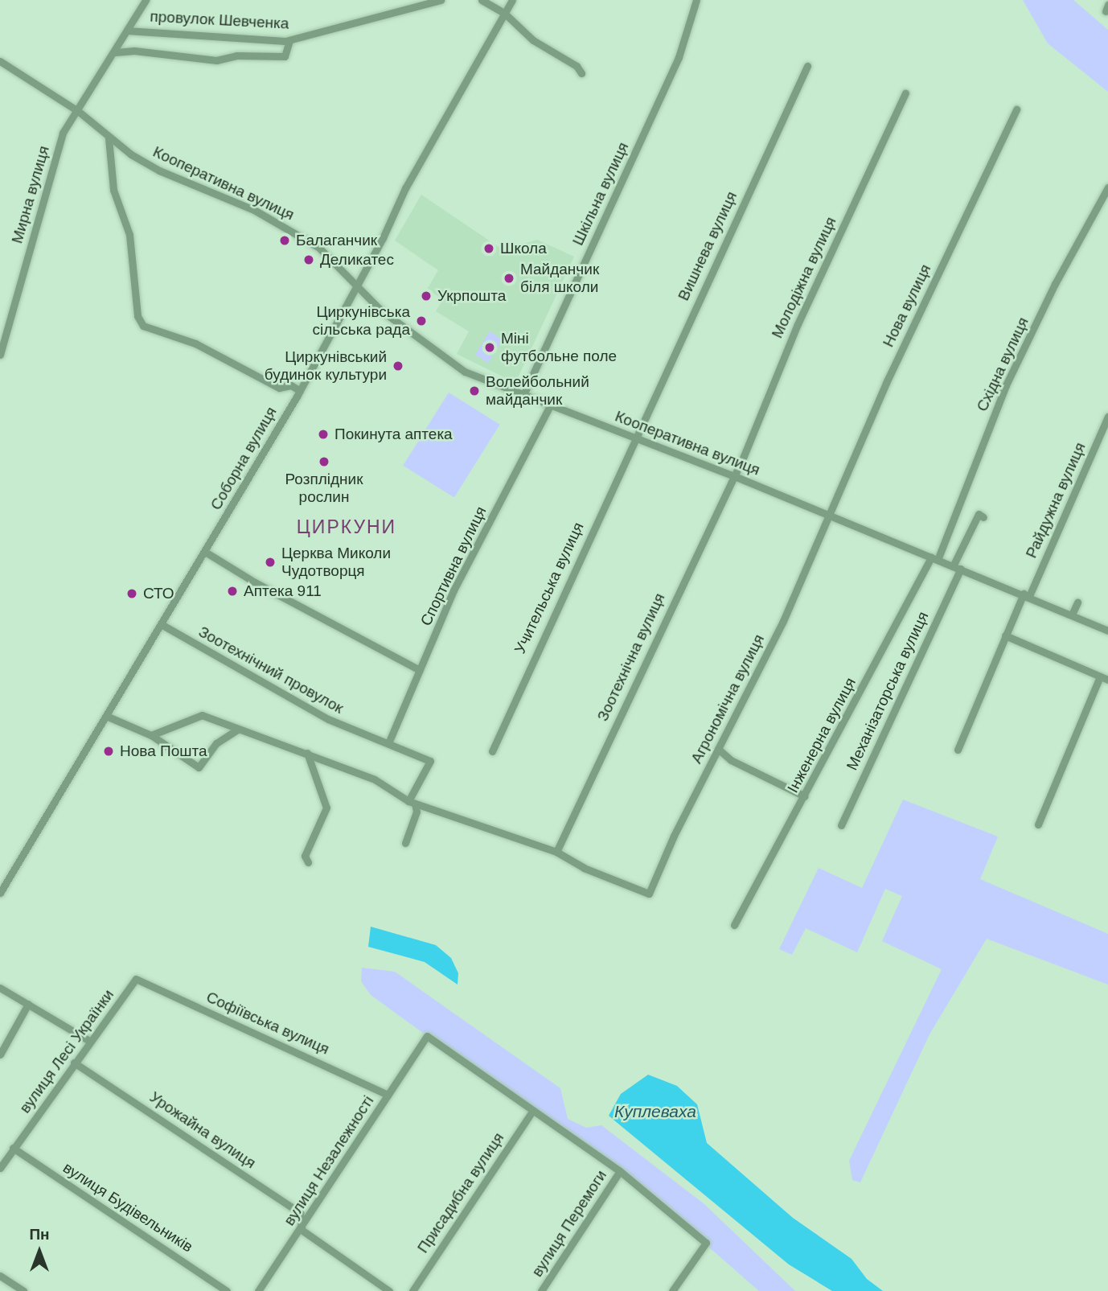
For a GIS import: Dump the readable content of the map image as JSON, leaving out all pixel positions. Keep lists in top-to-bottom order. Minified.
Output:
{"streets":{"street":["провулок Шевченка","Кооперативна вулиця","Шкільна вулиця","Мирна вулиця","Вишнева вулиця","Молодіжна вулиця","Нова вулиця","Східна вулиця","Соборна вулиця","Райдужна вулиця","Спортивна вулиця","Учительська вулиця","Зоотехнічна вулиця","Зоотехнічний провулок","Механізаторська вулиця","Агрономічна вулиця","Інженерна вулиця","Софіївська вулиця","вулиця Лесі Українки","Урожайна вулиця","вулиця Незалежності","Присадибна вулиця","вулиця Будівельників","вулиця Перемоги"]},"crossings":[["провулок Шевченка","Мирна вулиця"],["Кооперативна вулиця","Шкільна вулиця"],["Кооперативна вулиця","Мирна вулиця"],["Кооперативна вулиця","Вишнева вулиця"],["Кооперативна вулиця","Молодіжна вулиця"],["Кооперативна вулиця","Нова вулиця"],["Кооперативна вулиця","Східна вулиця"],["Кооперативна вулиця","Соборна вулиця"],["Кооперативна вулиця","Райдужна вулиця"],["Кооперативна вулиця","Спортивна вулиця"],["Кооперативна вулиця","Учительська вулиця"],["Кооперативна вулиця","Зоотехнічна вулиця"],["Кооперативна вулиця","Механізаторська вулиця"],["Кооперативна вулиця","Агрономічна вулиця"],["Кооперативна вулиця","Інженерна вулиця"],["Вишнева вулиця","Учительська вулиця"],["Молодіжна вулиця","Зоотехнічна вулиця"],["Нова вулиця","Агрономічна вулиця"],["Східна вулиця","Інженерна вулиця"],["Соборна вулиця","Зоотехнічний провулок"],["Спортивна вулиця","Зоотехнічний провулок"],["Зоотехнічна вулиця","Агрономічна вулиця"],["Софіївська вулиця","вулиця Лесі Українки"],["Софіївська вулиця","вулиця Незалежності"],["вулиця Лесі Українки","Урожайна вулиця"],["вулиця Лесі Українки","вулиця Будівельників"],["Урожайна вулиця","вулиця Незалежності"],["вулиця Незалежності","Присадибна вулиця"]],"districts":["ЦИРКУНИ"],"water":["Куплеваха"],"places":["Балаганчик","Школа","Деликатес","Майданчик біля школи","Укрпошта","Циркунівська сільська рада","Міні футбольне поле","Циркунівський будинок культури","Волейбольний майданчик","Покинута аптека","Розплідник рослин","Церква Миколи Чудотворця","Аптека 911","СТО","Нова Пошта"],"north":"top"}
